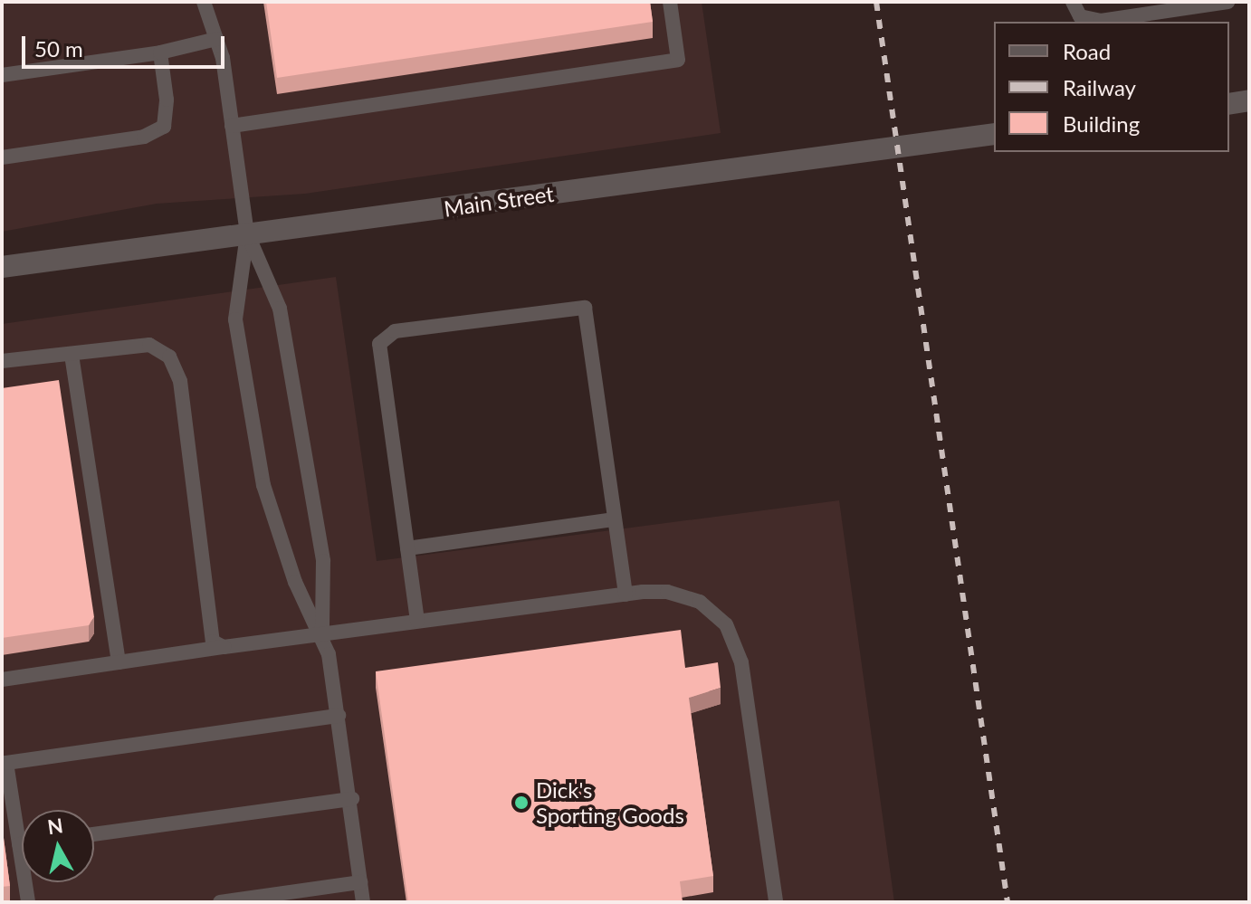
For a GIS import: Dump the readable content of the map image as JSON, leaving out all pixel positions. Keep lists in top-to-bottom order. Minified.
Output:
{"streets":{"street":["Main Street"]},"places":["Dick's Sporting Goods"],"legend":["Road","Railway","Building"],"scale_bar":"50 m","north":"top"}
